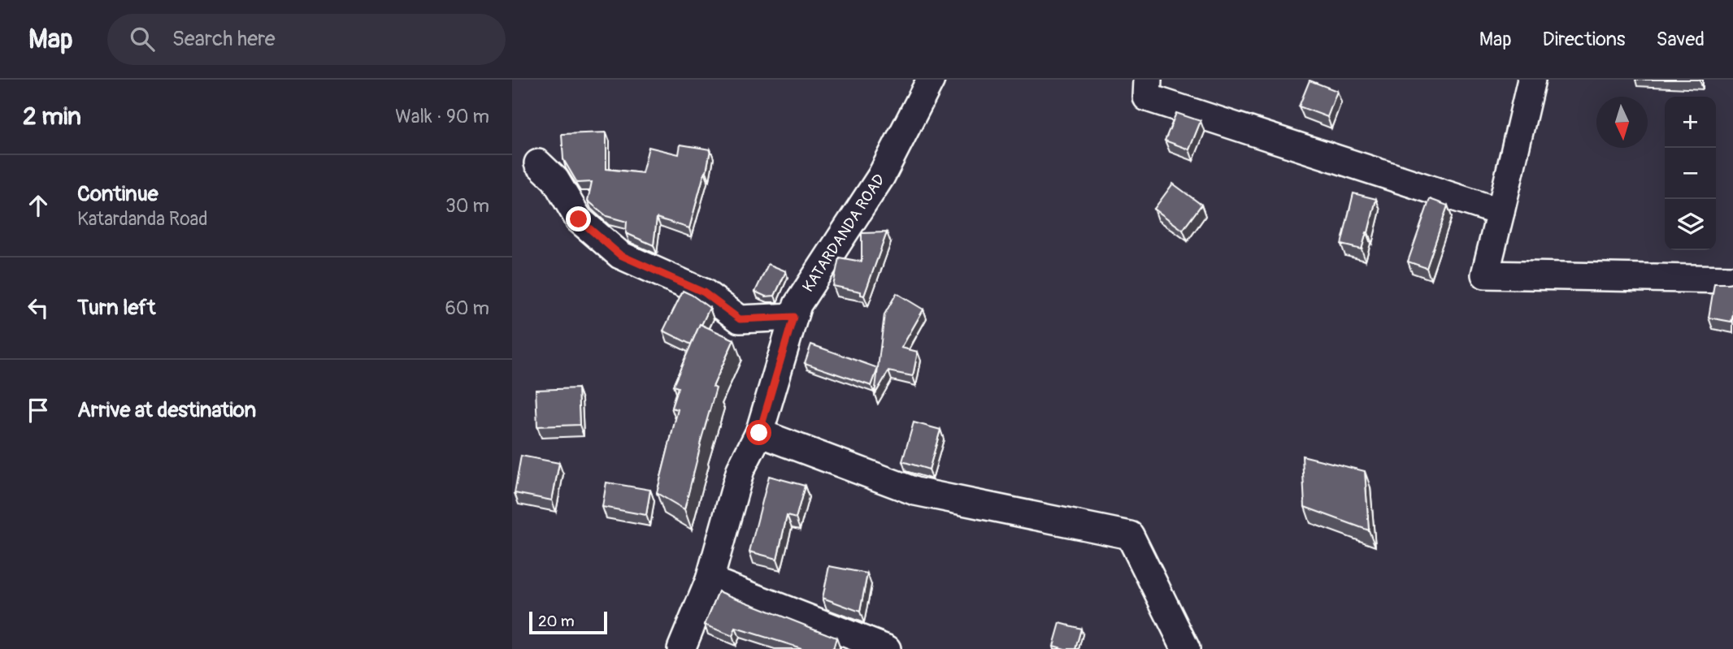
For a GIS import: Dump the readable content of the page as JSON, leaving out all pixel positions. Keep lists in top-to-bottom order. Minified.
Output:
{"streets":{"street":["KATARDANDA ROAD"]},"scale_bar":"20 m","north":"bottom","page":{"header":"Map","search":"Search here","nav":["Map","Directions","Saved"],"heading":["2 min","Walk · 90 m"],"map_buttons":["+","−"],"list":[["Continue","Katardanda Road","30 m"],["Turn left","60 m"],"Arrive at destination"],"scale":"20 m"}}
